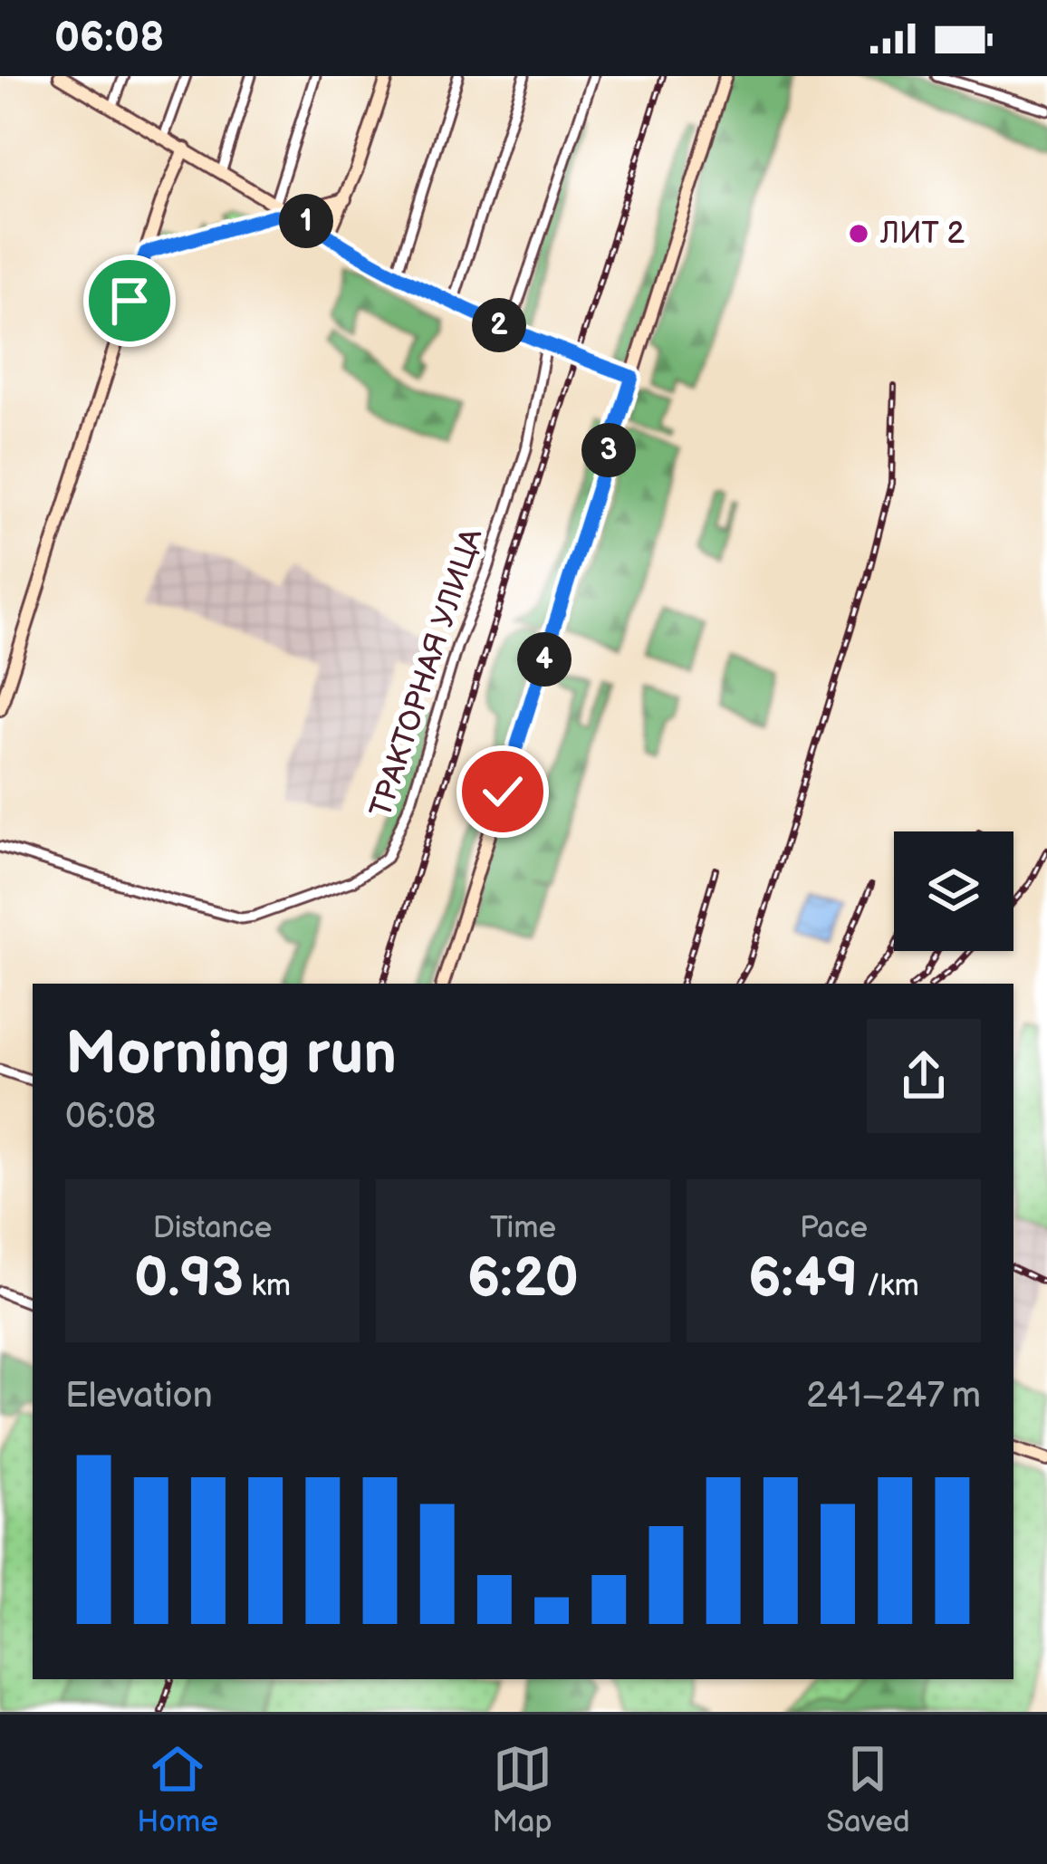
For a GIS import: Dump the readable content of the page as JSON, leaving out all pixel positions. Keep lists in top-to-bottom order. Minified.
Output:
{"streets":{"street":["ТРАКТОРНАЯ УЛИЦА"]},"places":["ЛИТ 2"],"page":{"status":"06:08","pins":["1","2","3","4"],"heading":["Morning run","06:08"],"stats":[["Distance","0.93 km"],["Time","6:20"],["Pace","6:49 /km"]],"chart":["Elevation","241–247 m"],"tabs":["Home","Map","Saved"]}}
